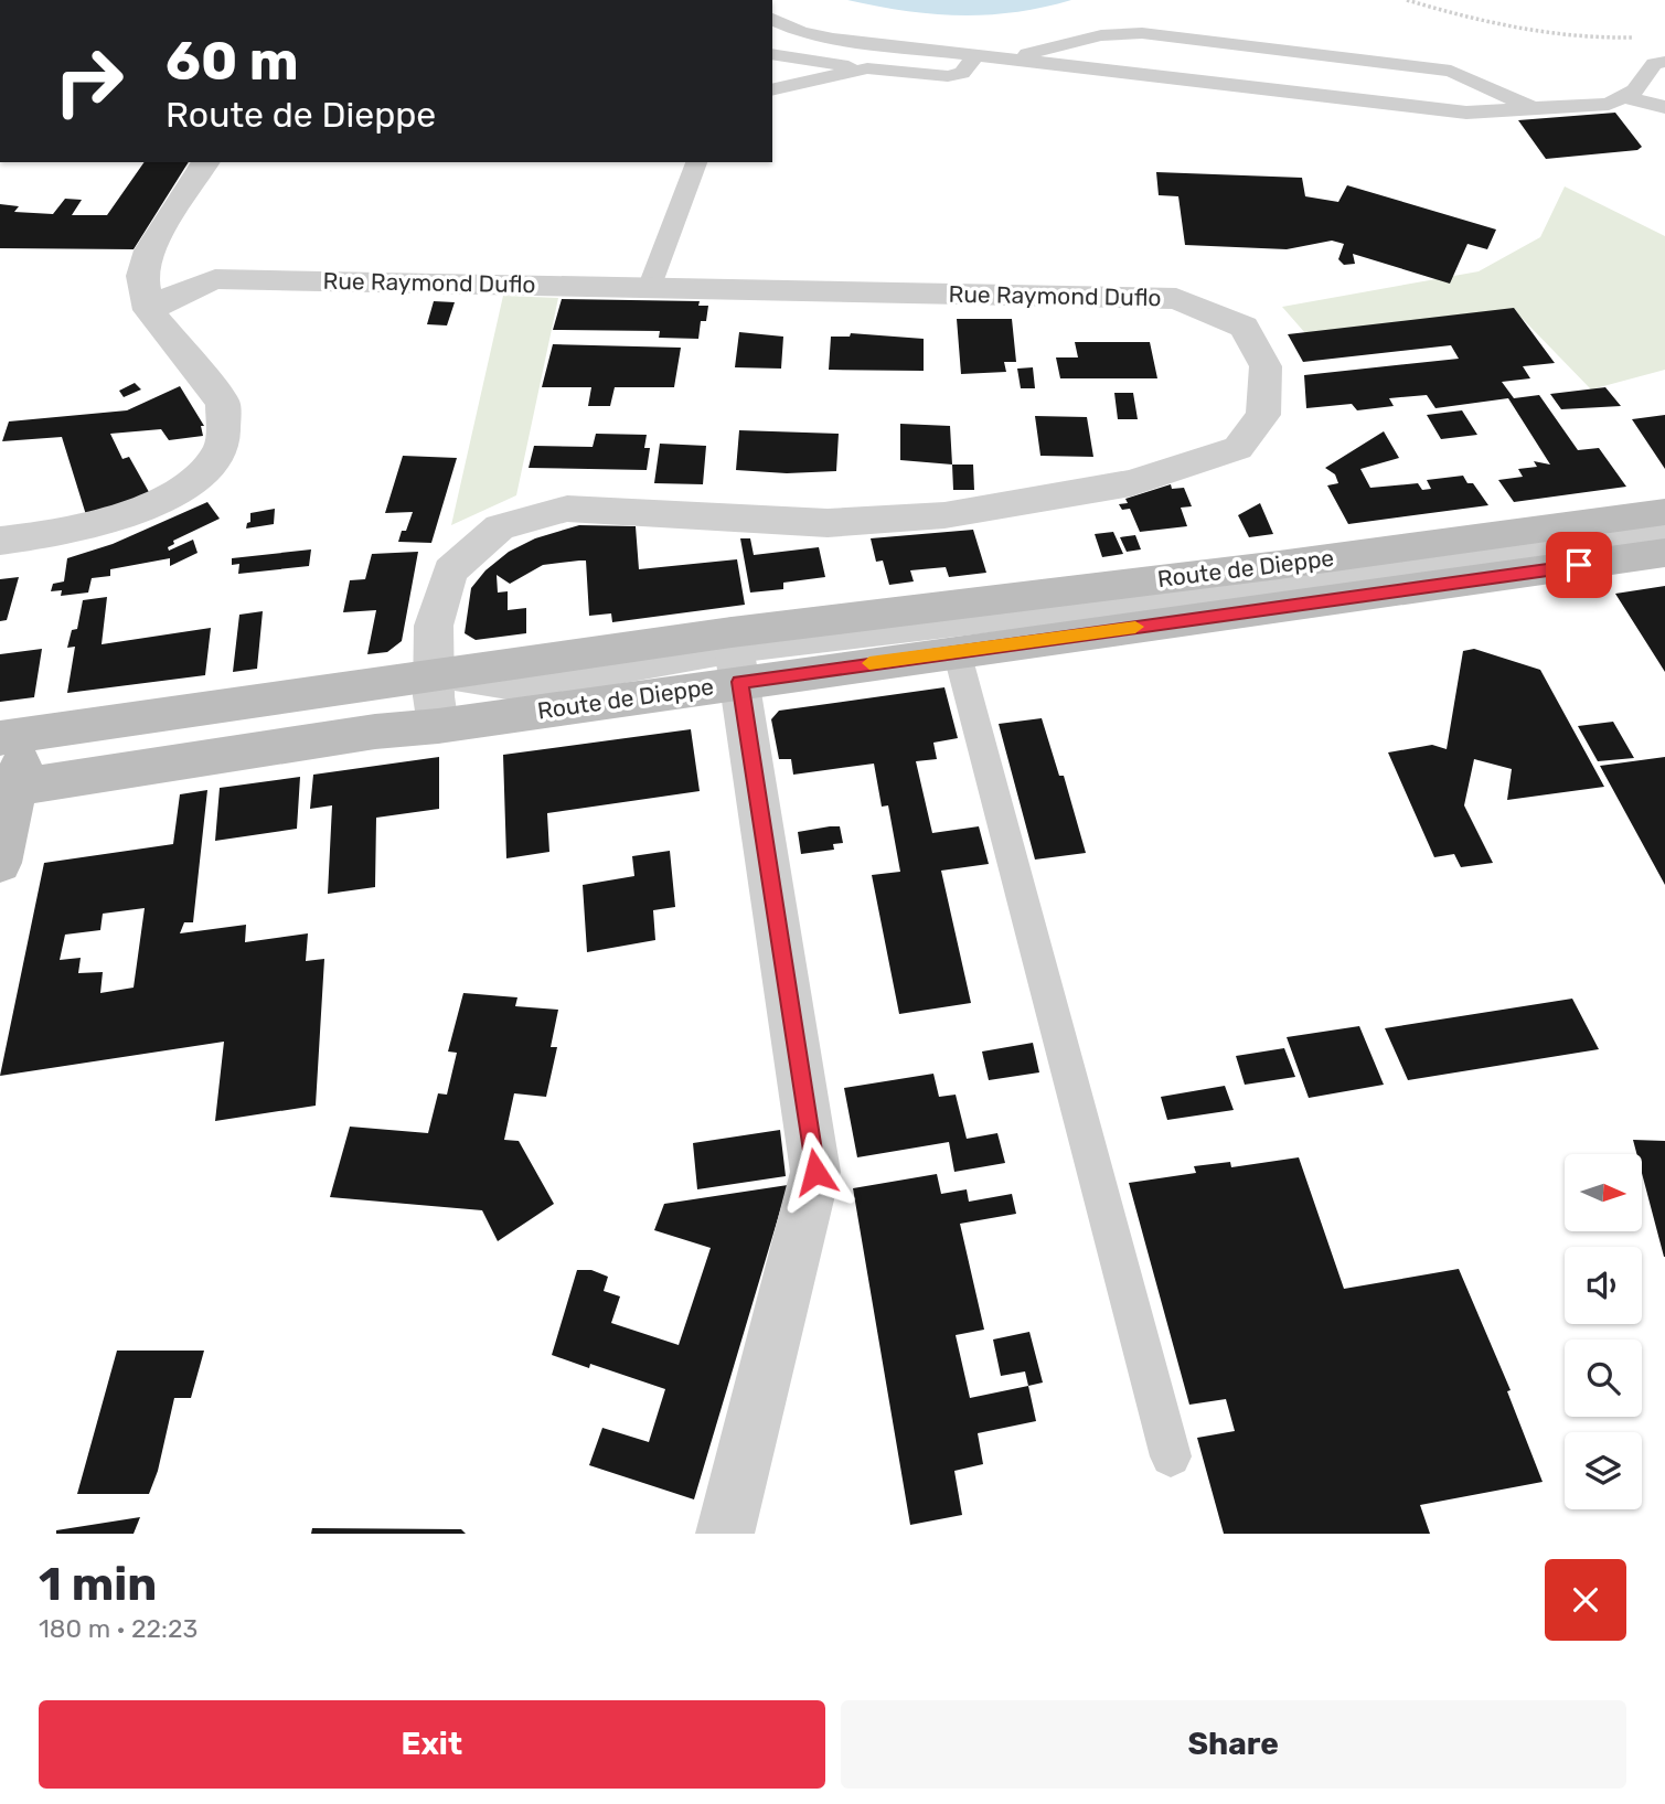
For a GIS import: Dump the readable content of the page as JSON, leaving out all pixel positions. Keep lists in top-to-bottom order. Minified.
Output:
{"streets":{"main road":["Route de Dieppe"],"street":["Rue Raymond Duflo"]},"crossings":[["Rue Raymond Duflo","Route de Dieppe"]],"north":"right","page":{"turn":["60 m","Route de Dieppe"],"heading":["1 min","180 m · 22:23"],"buttons":["Exit","Share"]}}
